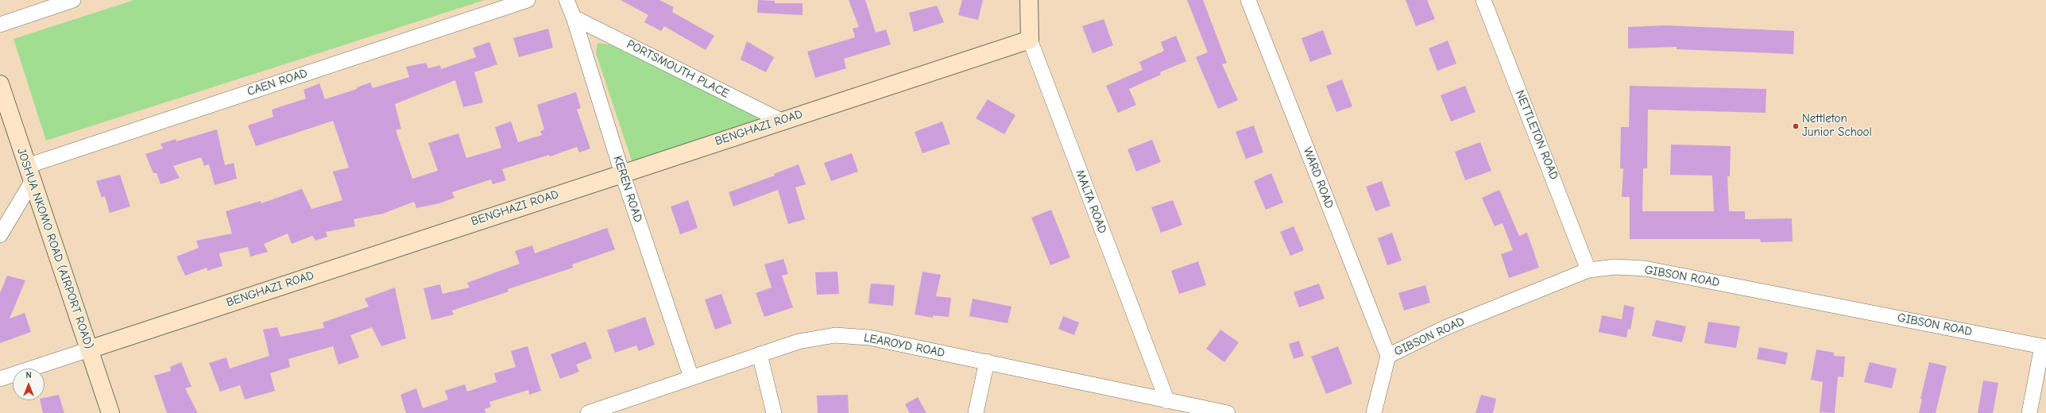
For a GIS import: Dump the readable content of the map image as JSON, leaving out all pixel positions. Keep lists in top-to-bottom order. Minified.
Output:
{"streets":{"street":["PORTSMOUTH PLACE","CAEN ROAD","BENGHAZI ROAD","NETTLETON ROAD","WARD ROAD","KEREN ROAD","MALTA ROAD","JOSHUA NKOMO ROAD (AIRPORT ROAD)","GIBSON ROAD","LEAROYD ROAD"]},"crossings":[["PORTSMOUTH PLACE","BENGHAZI ROAD"],["PORTSMOUTH PLACE","KEREN ROAD"],["CAEN ROAD","JOSHUA NKOMO ROAD (AIRPORT ROAD)"],["BENGHAZI ROAD","KEREN ROAD"],["BENGHAZI ROAD","MALTA ROAD"],["BENGHAZI ROAD","JOSHUA NKOMO ROAD (AIRPORT ROAD)"],["NETTLETON ROAD","GIBSON ROAD"],["WARD ROAD","GIBSON ROAD"],["KEREN ROAD","LEAROYD ROAD"],["MALTA ROAD","LEAROYD ROAD"]],"places":["Nettleton Junior School"],"north":"top"}
